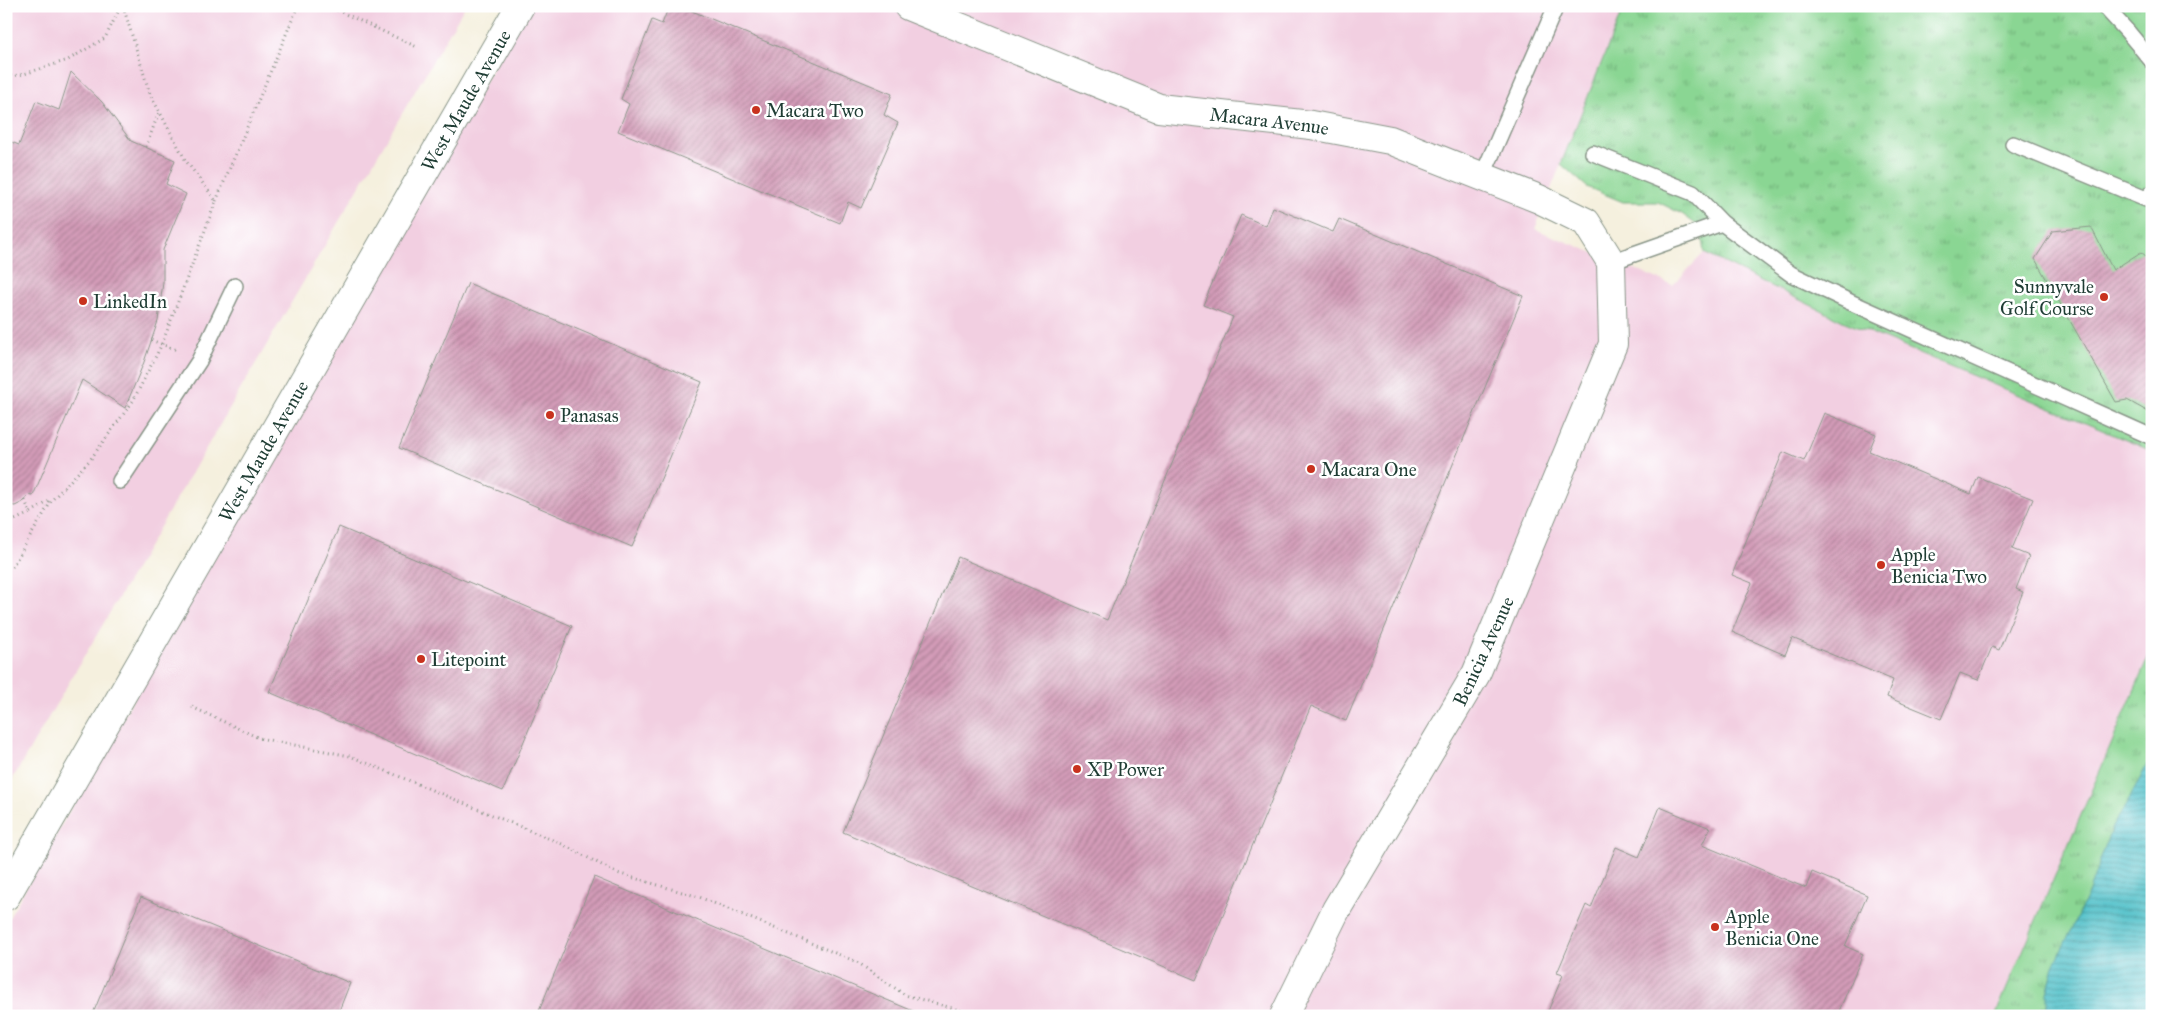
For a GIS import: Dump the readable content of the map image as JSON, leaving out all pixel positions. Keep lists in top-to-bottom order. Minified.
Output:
{"streets":{"street":["West Maude Avenue","Macara Avenue","Benicia Avenue"]},"crossings":[["Macara Avenue","Benicia Avenue"]],"places":["Macara Two","Sunnyvale Golf Course","LinkedIn","Panasas","Macara One","Apple Benicia Two","Litepoint","XP Power","Apple Benicia One"]}
